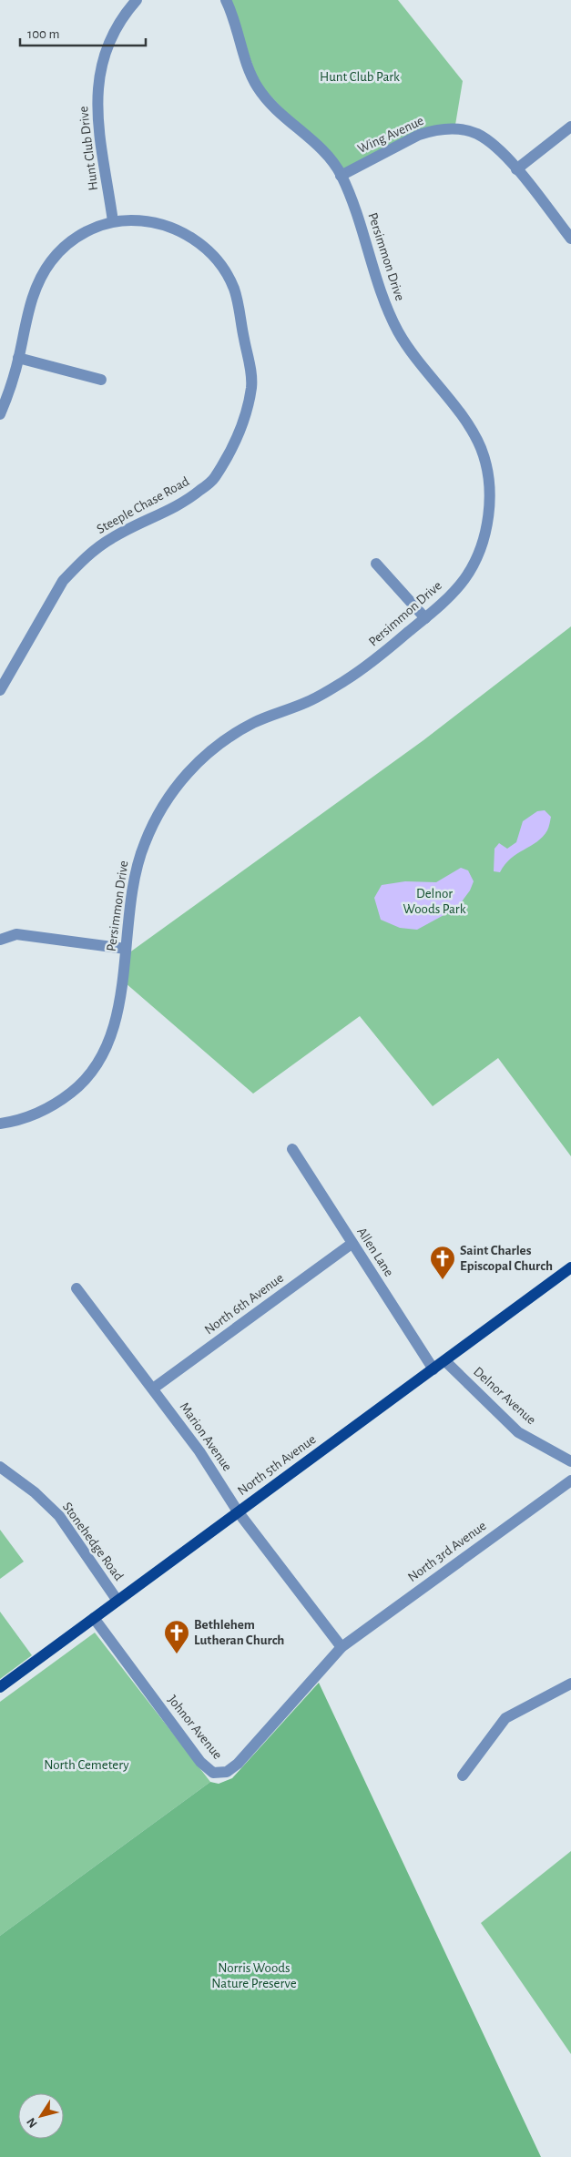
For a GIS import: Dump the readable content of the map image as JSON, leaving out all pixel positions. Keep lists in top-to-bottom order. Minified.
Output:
{"streets":{"main road":["North 5th Avenue"],"street":["Wing Avenue","Hunt Club Drive","Persimmon Drive","Steeple Chase Road","Allen Lane","North 6th Avenue","Delnor Avenue","Marion Avenue","Stonehedge Road","North 3rd Avenue","Johnor Avenue"]},"crossings":[["Wing Avenue","Persimmon Drive"],["Hunt Club Drive","Steeple Chase Road"],["Allen Lane","North 6th Avenue"],["Allen Lane","North 5th Avenue"],["North 6th Avenue","Marion Avenue"],["Delnor Avenue","North 5th Avenue"],["Marion Avenue","North 5th Avenue"],["Marion Avenue","North 3rd Avenue"],["Marion Avenue","Johnor Avenue"],["North 5th Avenue","Stonehedge Road"],["North 5th Avenue","Johnor Avenue"],["North 3rd Avenue","Johnor Avenue"]],"parks":["Hunt Club Park","Delnor Woods Park","North Cemetery","Norris Woods Nature Preserve"],"places":{"church":["Saint Charles Episcopal Church","Bethlehem Lutheran Church"]},"scale_bar":"100 m","north":"bottom left"}
